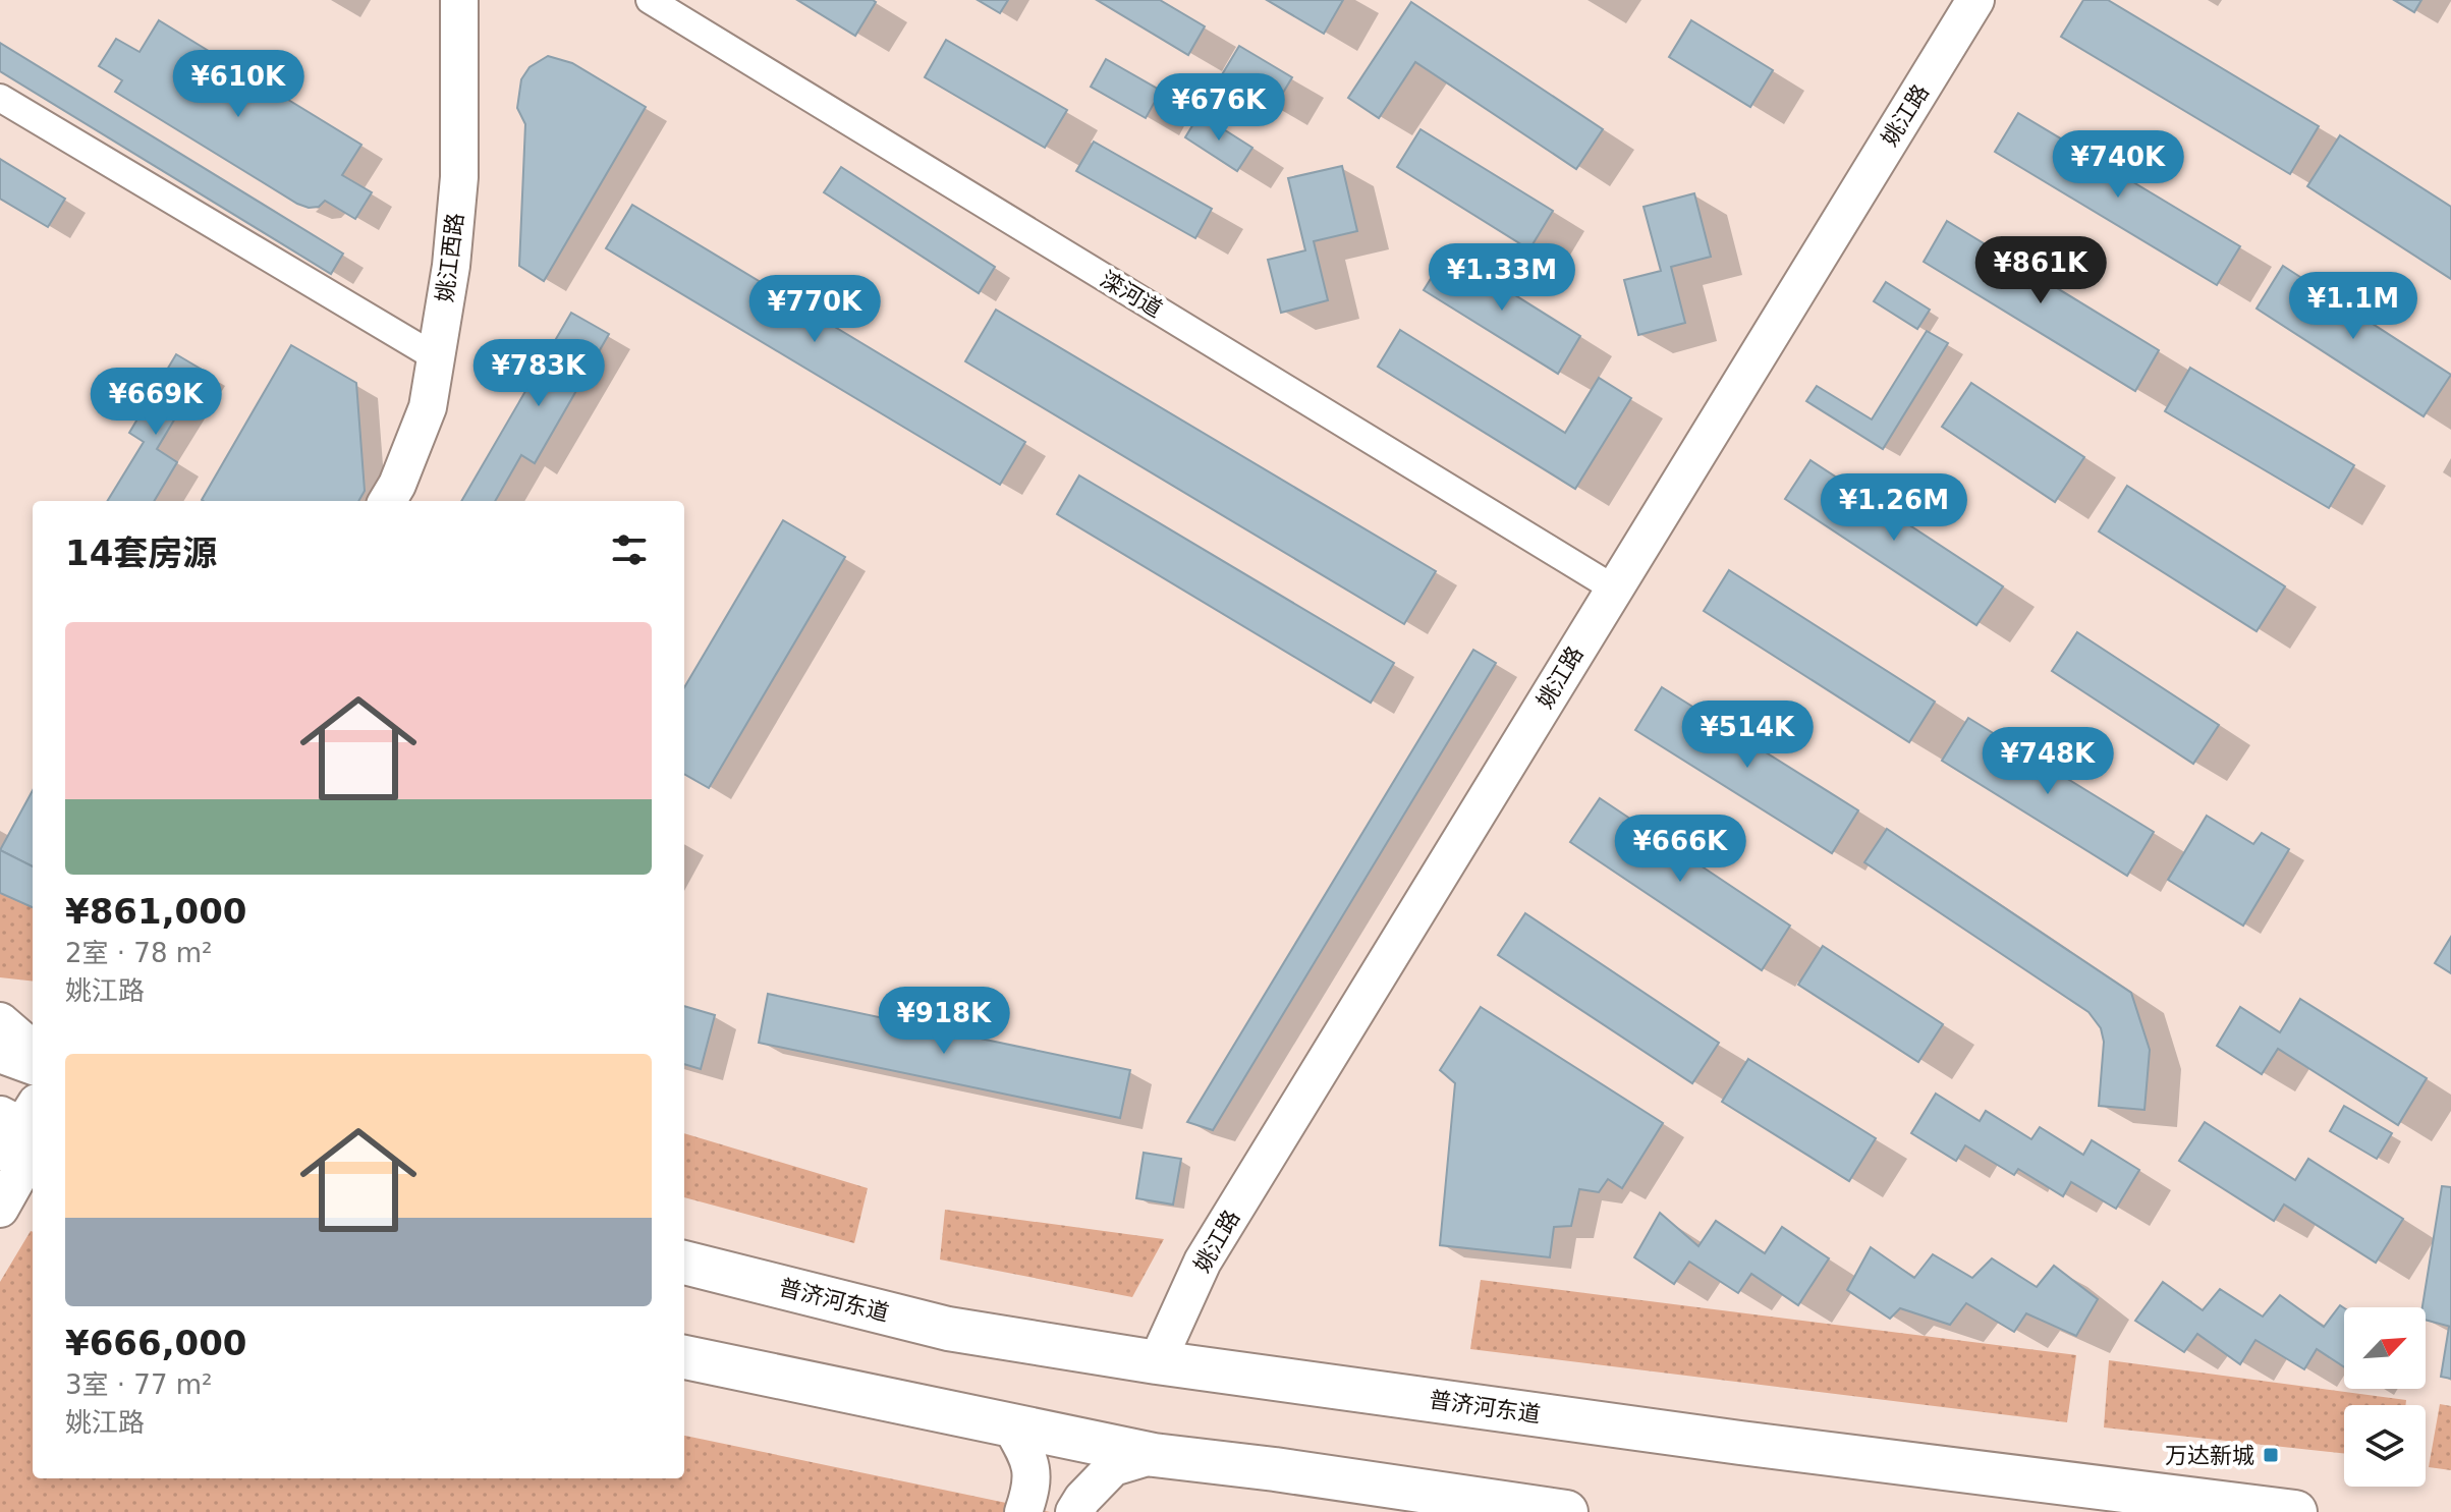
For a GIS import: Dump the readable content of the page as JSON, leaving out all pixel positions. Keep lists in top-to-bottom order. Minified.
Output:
{"streets":{"main road":["普济河东道"],"street":["姚江路","姚江西路","滦河道"]},"crossings":[["姚江路","滦河道"],["姚江路","普济河东道"]],"places":{"transit":["万达新城"]},"north":"top right","page":{"price":["¥610K","¥676K","¥740K","¥861K","¥1.33M","¥1.1M","¥770K","¥783K","¥669K","¥1.26M","¥514K","¥748K","¥666K","¥918K"],"heading":"14套房源","list":[{"name":"¥861,000","note":"2室 · 78 m² · 姚江路"},{"name":"¥666,000","note":"3室 · 77 m² · 姚江路"}]}}
